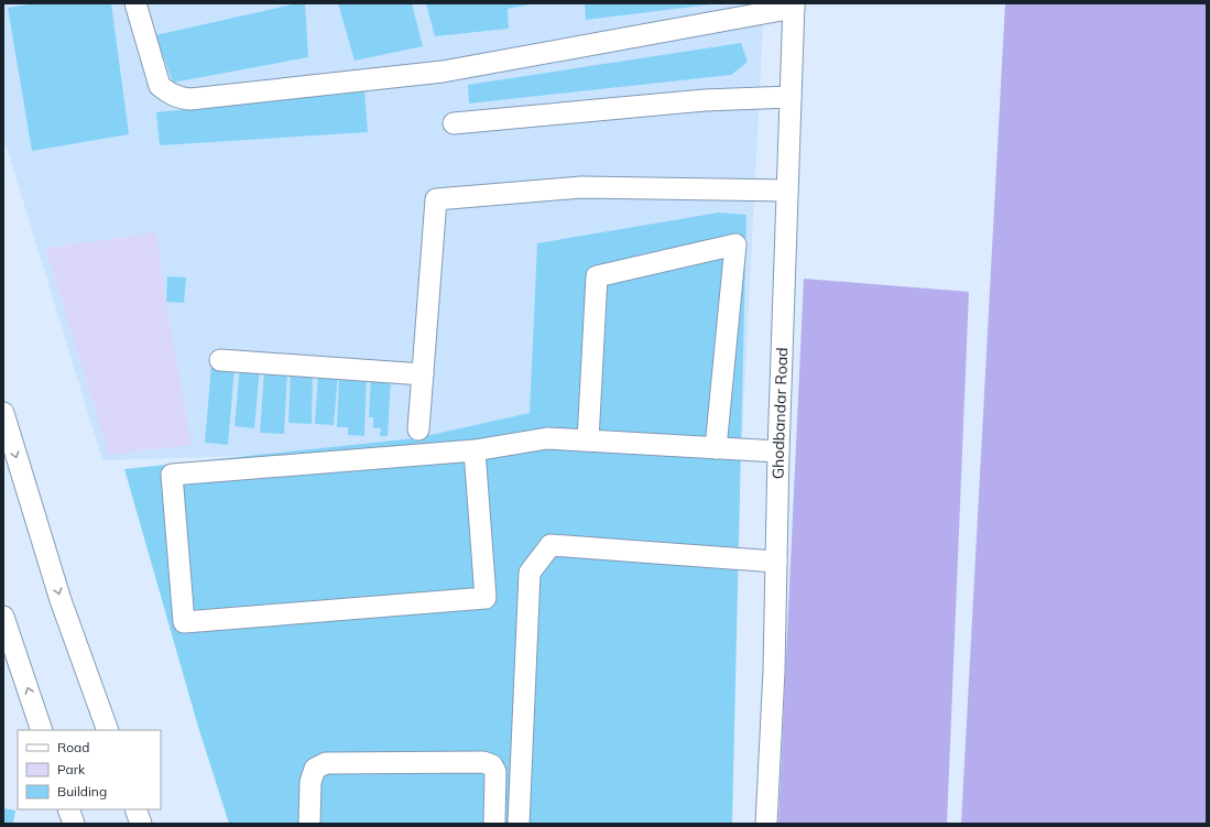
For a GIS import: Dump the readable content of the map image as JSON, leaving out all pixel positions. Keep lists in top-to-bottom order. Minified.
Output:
{"streets":{"street":["Ghodbandar Road"]},"legend":["Road","Park","Building"]}
